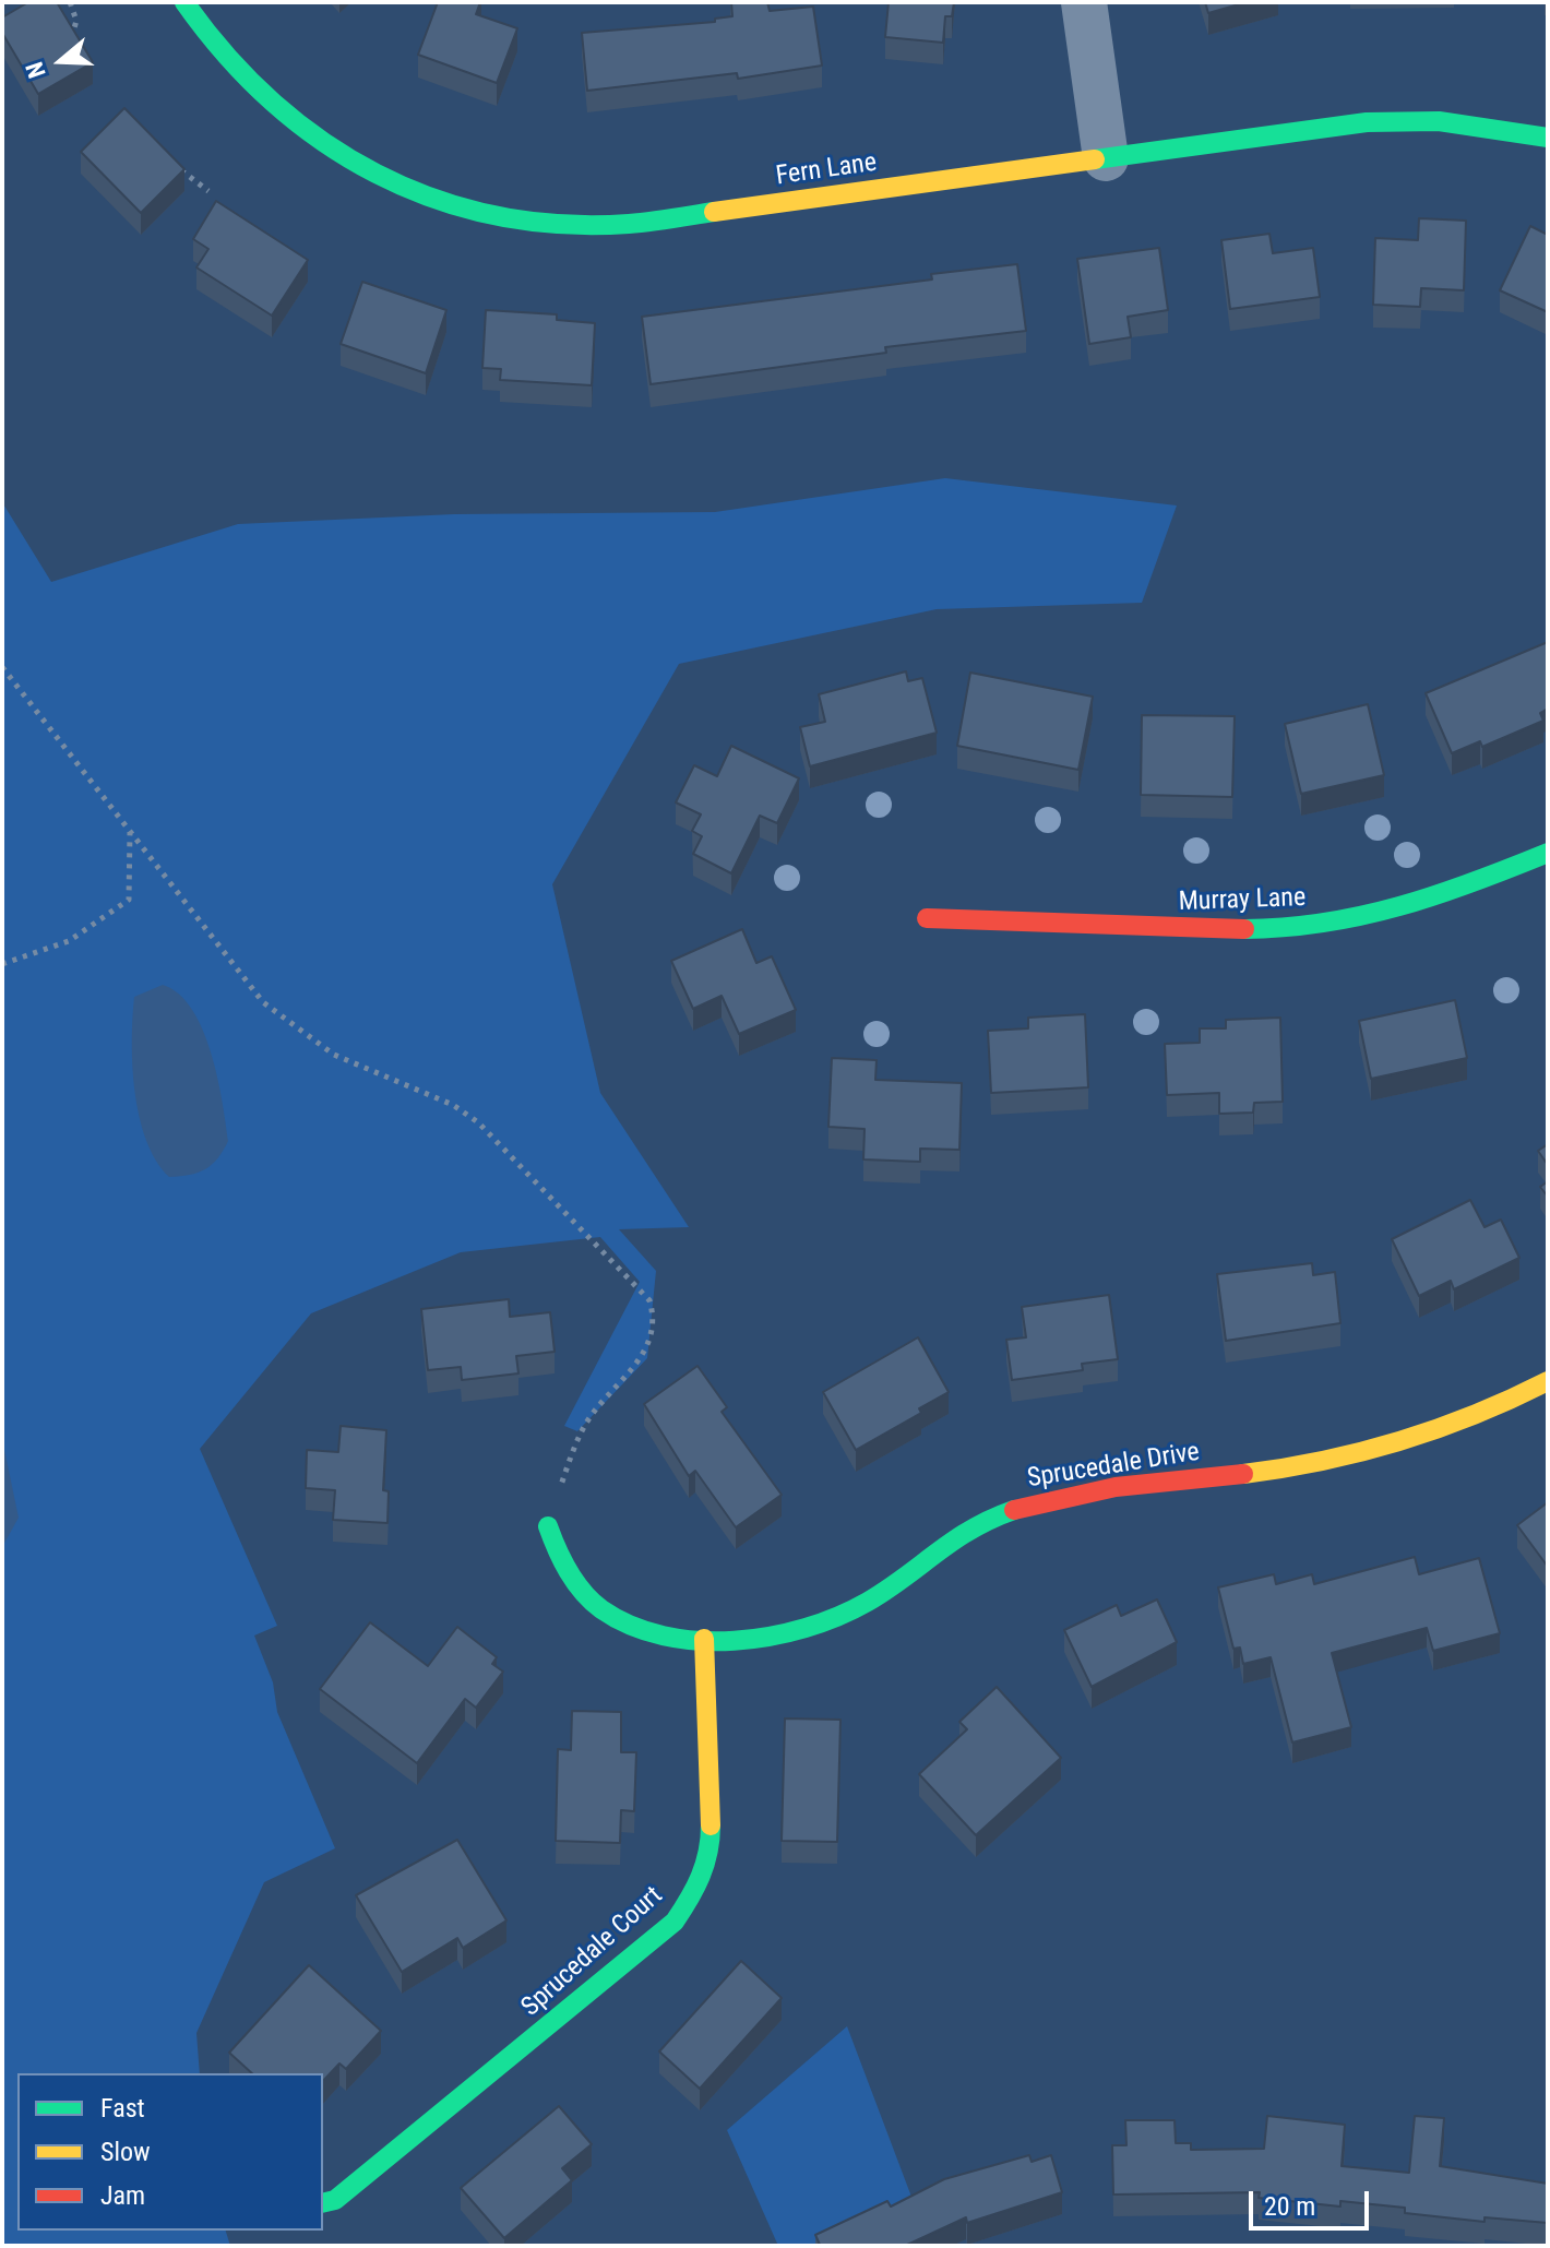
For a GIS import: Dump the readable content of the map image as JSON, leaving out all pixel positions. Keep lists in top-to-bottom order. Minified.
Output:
{"streets":{"street":["Fern Lane","Murray Lane","Sprucedale Drive","Sprucedale Court"]},"crossings":[["Sprucedale Drive","Sprucedale Court"]],"legend":["Fast","Slow","Jam"],"scale_bar":"20 m","north":"left"}
